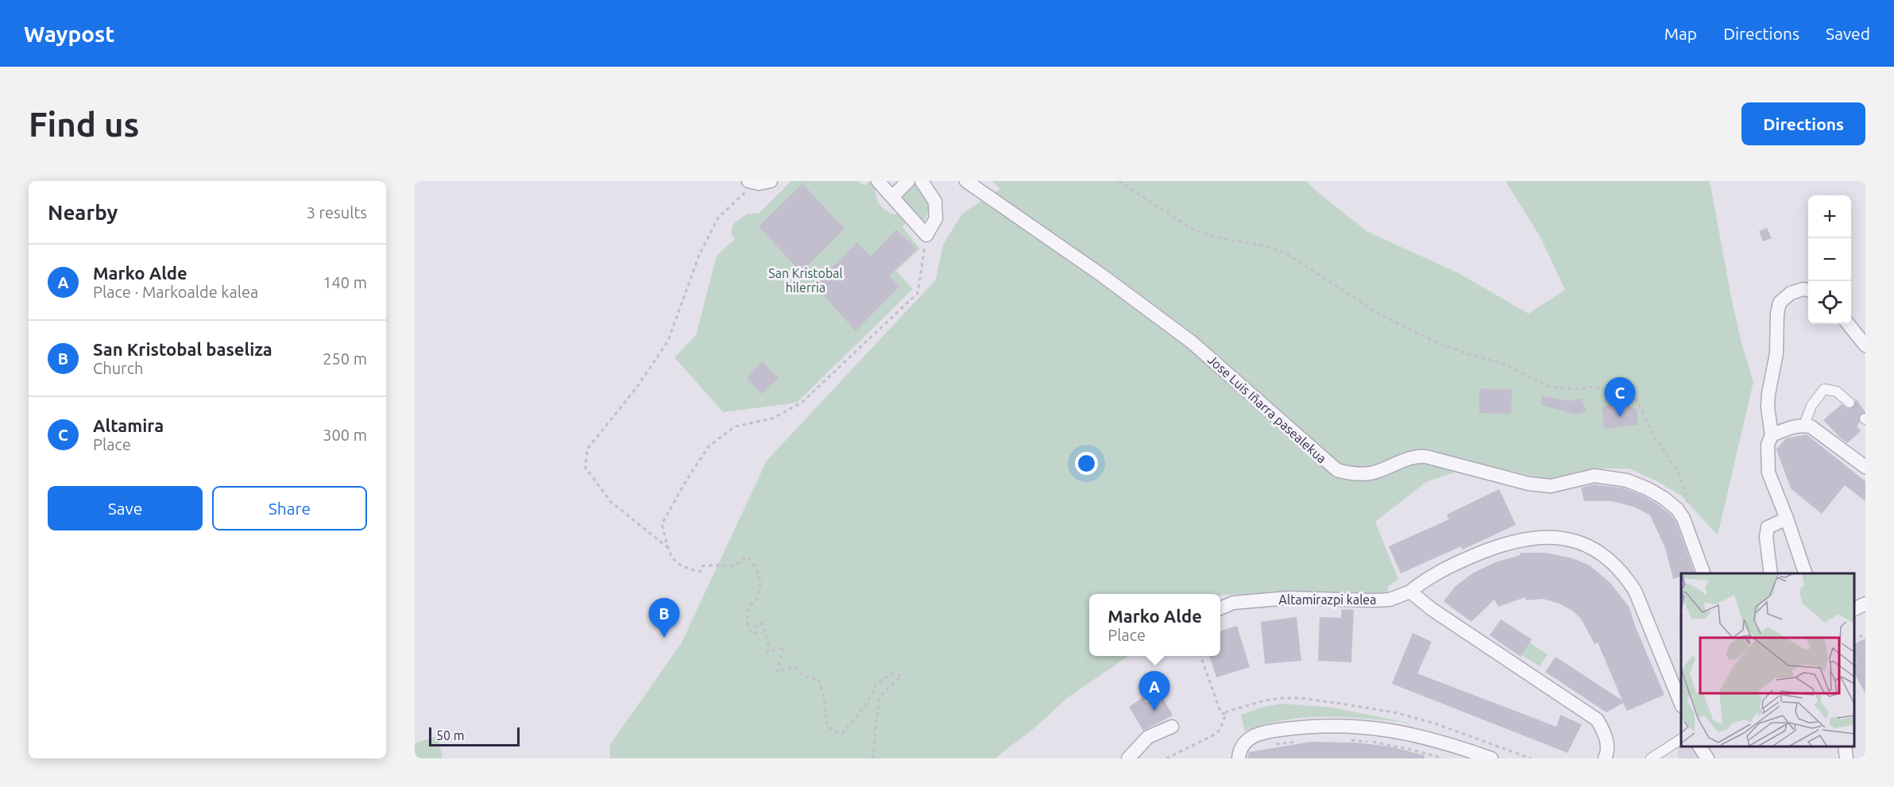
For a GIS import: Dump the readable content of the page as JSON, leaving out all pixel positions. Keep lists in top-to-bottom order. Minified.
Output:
{"streets":{"street":["Jose Luis Iñarra pasealekua","Altamirazpi kalea"]},"parks":["San Kristobal hilerria"],"scale_bar":"50 m","page":{"header":"Waypost","nav":["Map","Directions","Saved"],"buttons":["Directions",["Save","Share"]],"title":"Find us","heading":["Nearby","3 results"],"map_buttons":["+","−"],"list":[{"mark":"A","name":"Marko Alde","note":"Place · Markoalde kalea","value":"140 m"},{"mark":"B","name":"San Kristobal baseliza","note":"Church","value":"250 m"},{"mark":"C","name":"Altamira","note":"Place","value":"300 m"}],"pins":["C","B","A"],"popup":["Marko Alde","Place"],"scale":"50 m"}}
